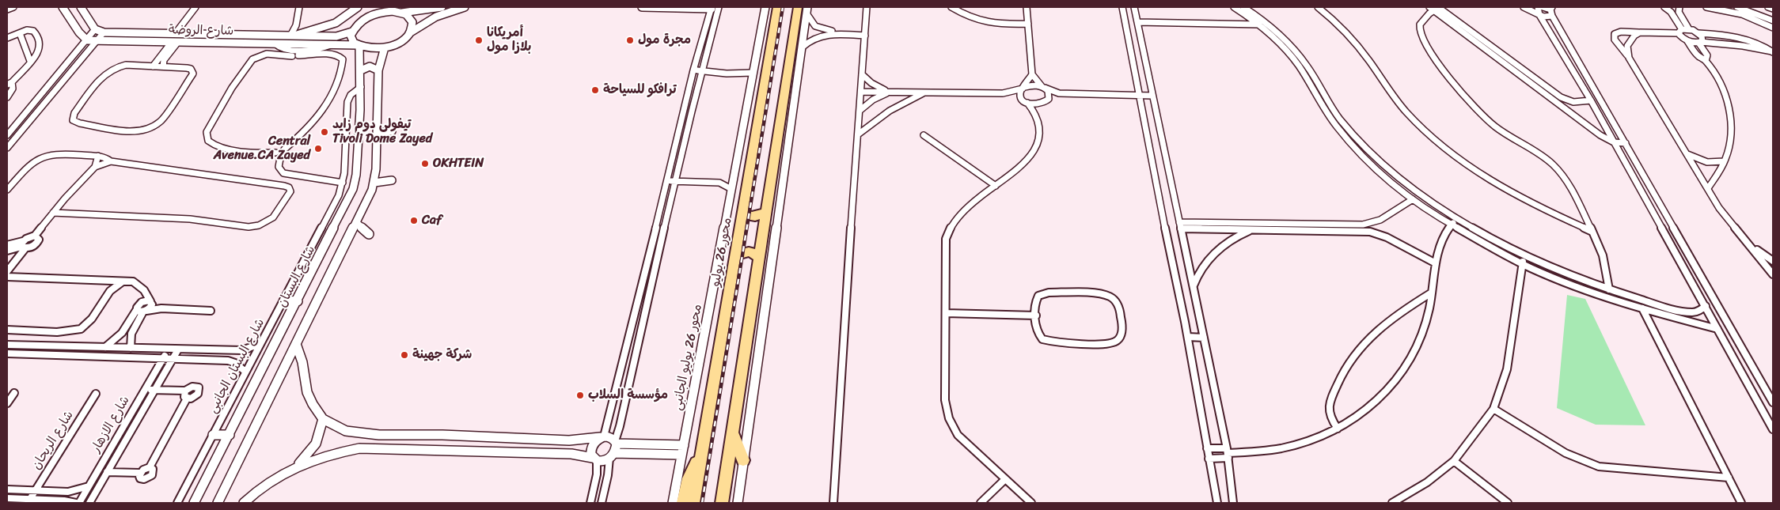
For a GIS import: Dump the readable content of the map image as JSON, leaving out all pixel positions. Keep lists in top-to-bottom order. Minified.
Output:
{"streets":{"highway":["محور 26 يوليو"],"street":["شارع الروضة","شارع البستان","محور 26 يوليو الجانبى","شارع البستان الجانبى","شارع الازهار","شارع الريحان"]},"crossings":[["شارع الروضة","شارع البستان"],["شارع البستان","شارع البستان الجانبى"]],"places":["أمريكانا بلازا مول","مجرة مول","ترافكو للسياحة","تيفولى دوم زايد Tivoli Dome Zayed","Central Avenue.CA Zayed","OKHTEIN","Caf","شركة جهينة","مؤسسة السلاب"]}
